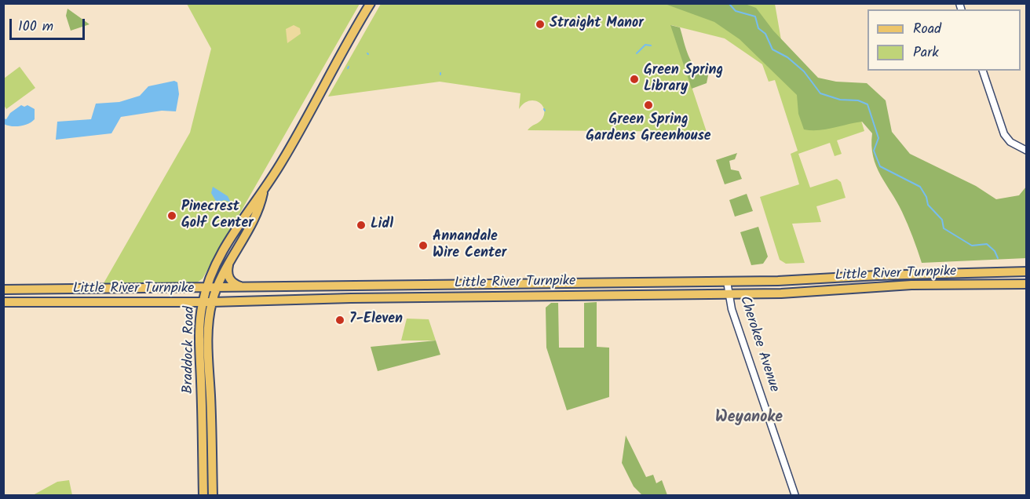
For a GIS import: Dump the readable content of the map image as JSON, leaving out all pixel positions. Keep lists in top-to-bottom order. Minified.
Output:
{"streets":{"main road":["Little River Turnpike","Braddock Road"],"street":["Cherokee Avenue"]},"crossings":[["Little River Turnpike","Cherokee Avenue"],["Little River Turnpike","Braddock Road"]],"districts":["Weyanoke"],"places":["Straight Manor","Green Spring Library","Green Spring Gardens Greenhouse","Pinecrest Golf Center","Lidl","Annandale Wire Center","7-Eleven"],"legend":["Road","Park"],"scale_bar":"100 m"}
